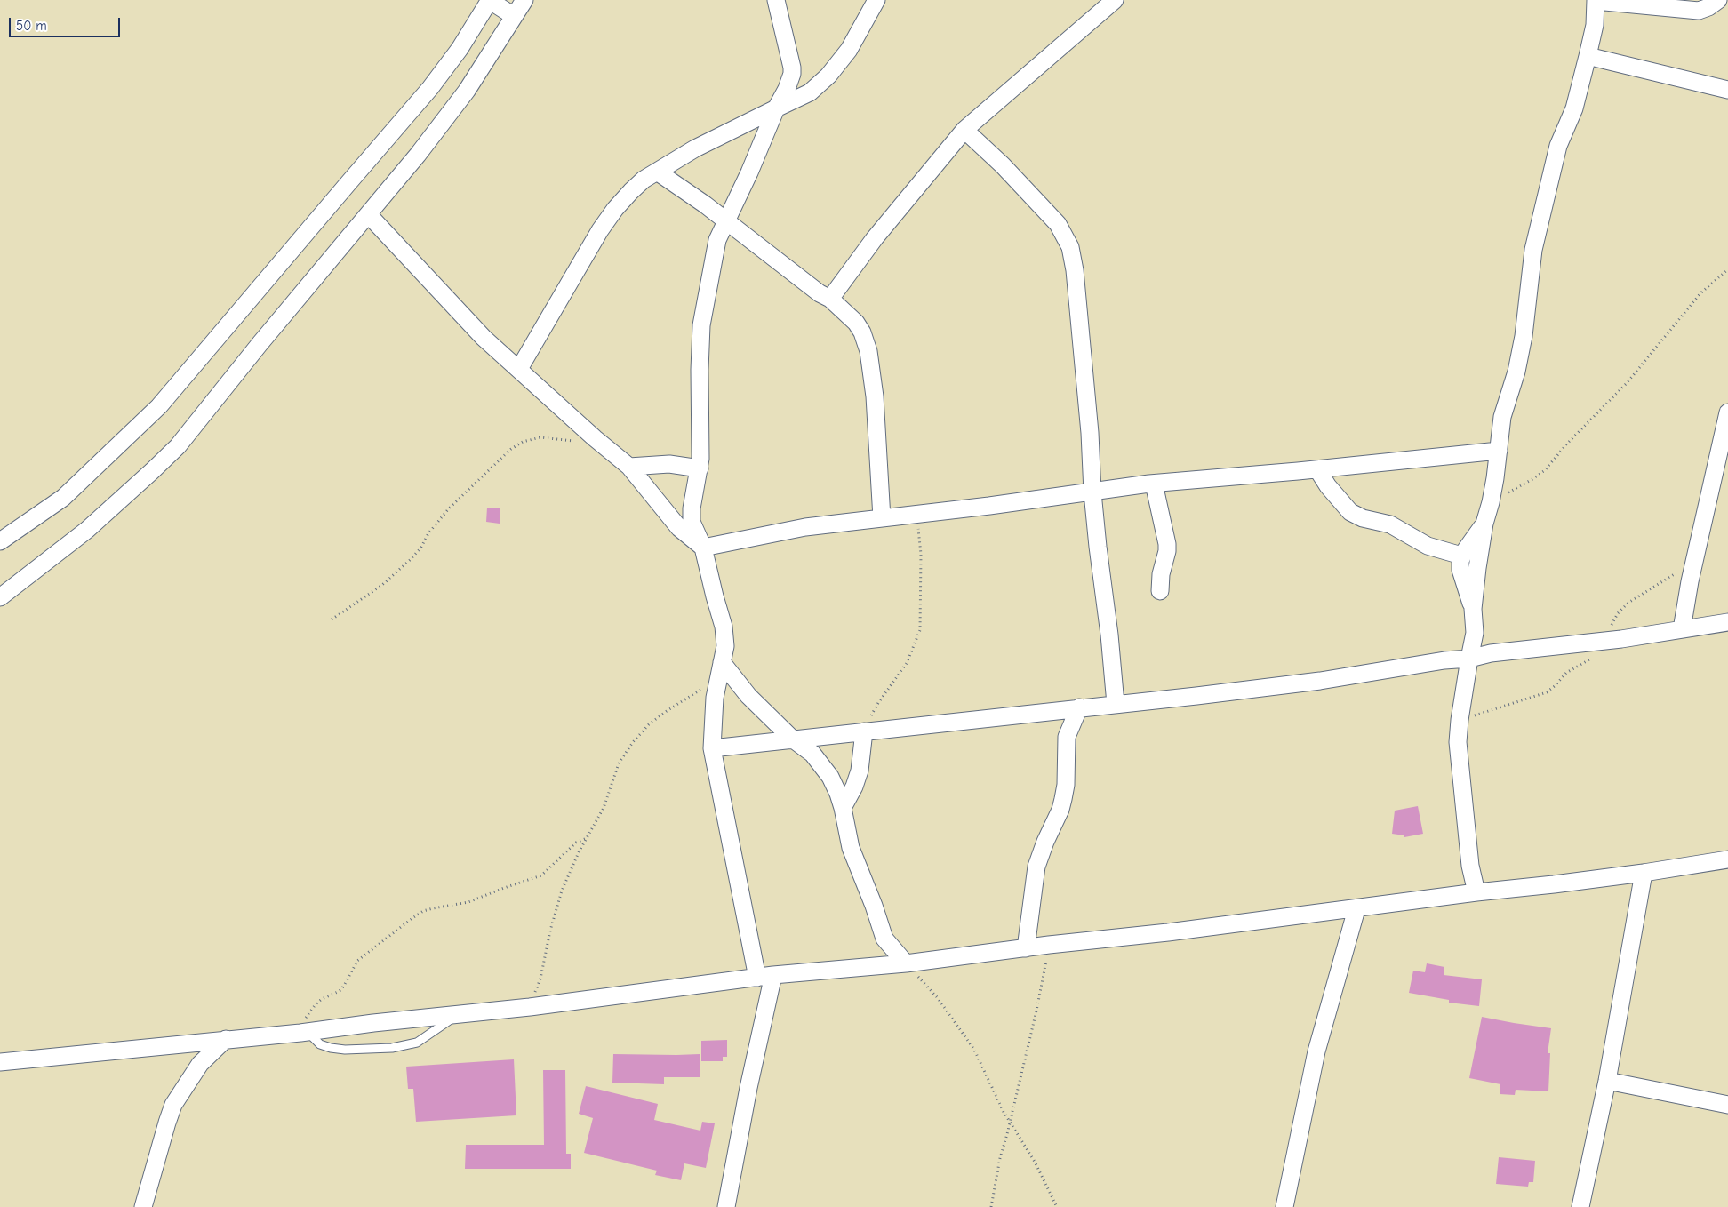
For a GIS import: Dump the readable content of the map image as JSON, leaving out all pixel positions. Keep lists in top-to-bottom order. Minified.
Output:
{"scale_bar":"50 m"}
